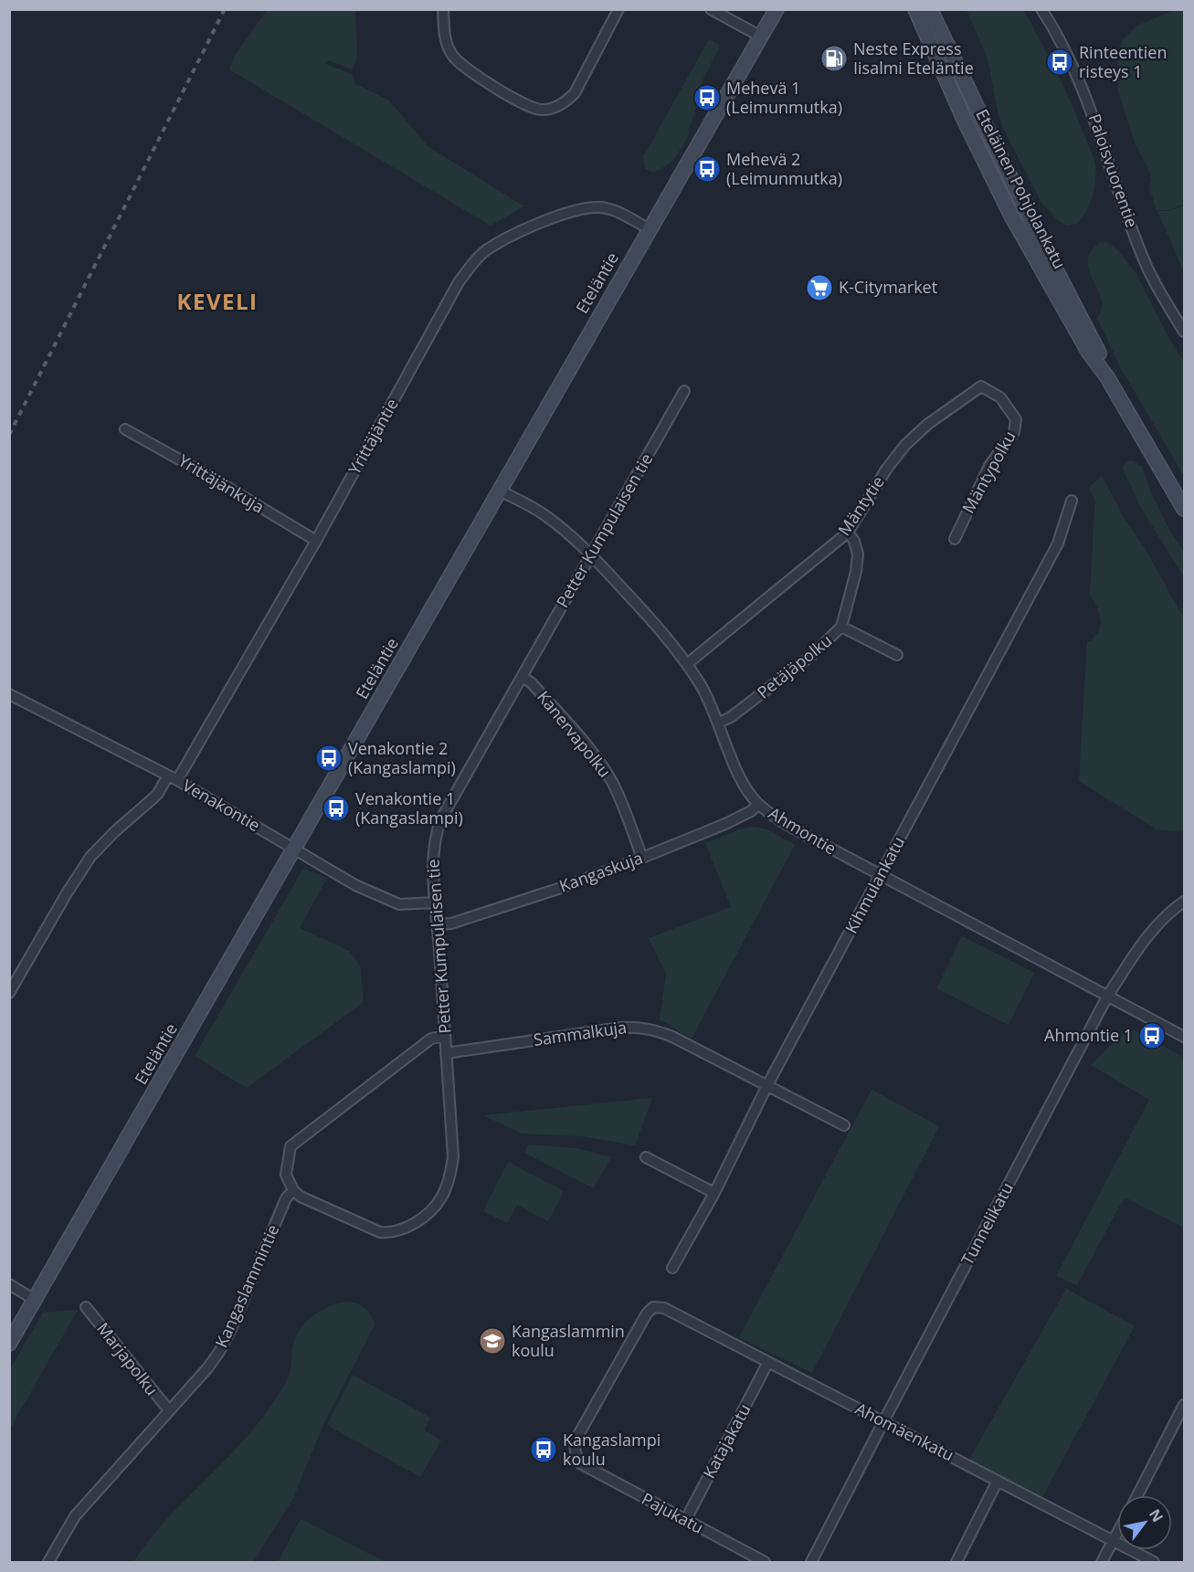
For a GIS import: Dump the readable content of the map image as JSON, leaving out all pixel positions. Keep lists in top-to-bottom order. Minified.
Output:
{"streets":{"street":["Paloisvuorentie","Eteläinen Pohjolankatu","Eteläntie","Yrittäjäntie","Mäntypolku","Yrittäjänkuja","Mäntytie","Petter Kumpulaisen tie","Petäjäpolku","Kanervapolku","Venakontie","Ahmontie","Kangaskuja","Kihmulankatu","Sammalkuja","Tunnelikatu","Kangaslammintie","Marjapolku","Ahomäenkatu","Katajakatu","Pajukatu"]},"crossings":[["Eteläntie","Yrittäjäntie"],["Eteläntie","Venakontie"],["Eteläntie","Ahmontie"],["Yrittäjäntie","Yrittäjänkuja"],["Yrittäjäntie","Venakontie"],["Mäntypolku","Mäntytie"],["Mäntytie","Petäjäpolku"],["Mäntytie","Ahmontie"],["Petter Kumpulaisen tie","Kanervapolku"],["Petter Kumpulaisen tie","Venakontie"],["Petter Kumpulaisen tie","Ahmontie"],["Petter Kumpulaisen tie","Kangaskuja"],["Petter Kumpulaisen tie","Sammalkuja"],["Petter Kumpulaisen tie","Kangaslammintie"],["Petäjäpolku","Ahmontie"],["Kanervapolku","Kangaskuja"],["Ahmontie","Kangaskuja"],["Ahmontie","Kihmulankatu"],["Ahmontie","Tunnelikatu"],["Kihmulankatu","Sammalkuja"],["Tunnelikatu","Ahomäenkatu"],["Kangaslammintie","Marjapolku"],["Ahomäenkatu","Katajakatu"],["Ahomäenkatu","Pajukatu"],["Katajakatu","Pajukatu"]],"districts":["KEVELI"],"places":{"fuel station":["Neste Express Iisalmi Eteläntie"],"bus stop":["Rinteentien risteys 1","Mehevä 1 (Leimunmutka)","Mehevä 2 (Leimunmutka)","Venakontie 2 (Kangaslampi)","Venakontie 1 (Kangaslampi)","Ahmontie 1","Kangaslampi koulu"],"supermarket":["K-Citymarket"],"school or university":["Kangaslammin koulu"]},"north":"top right"}
